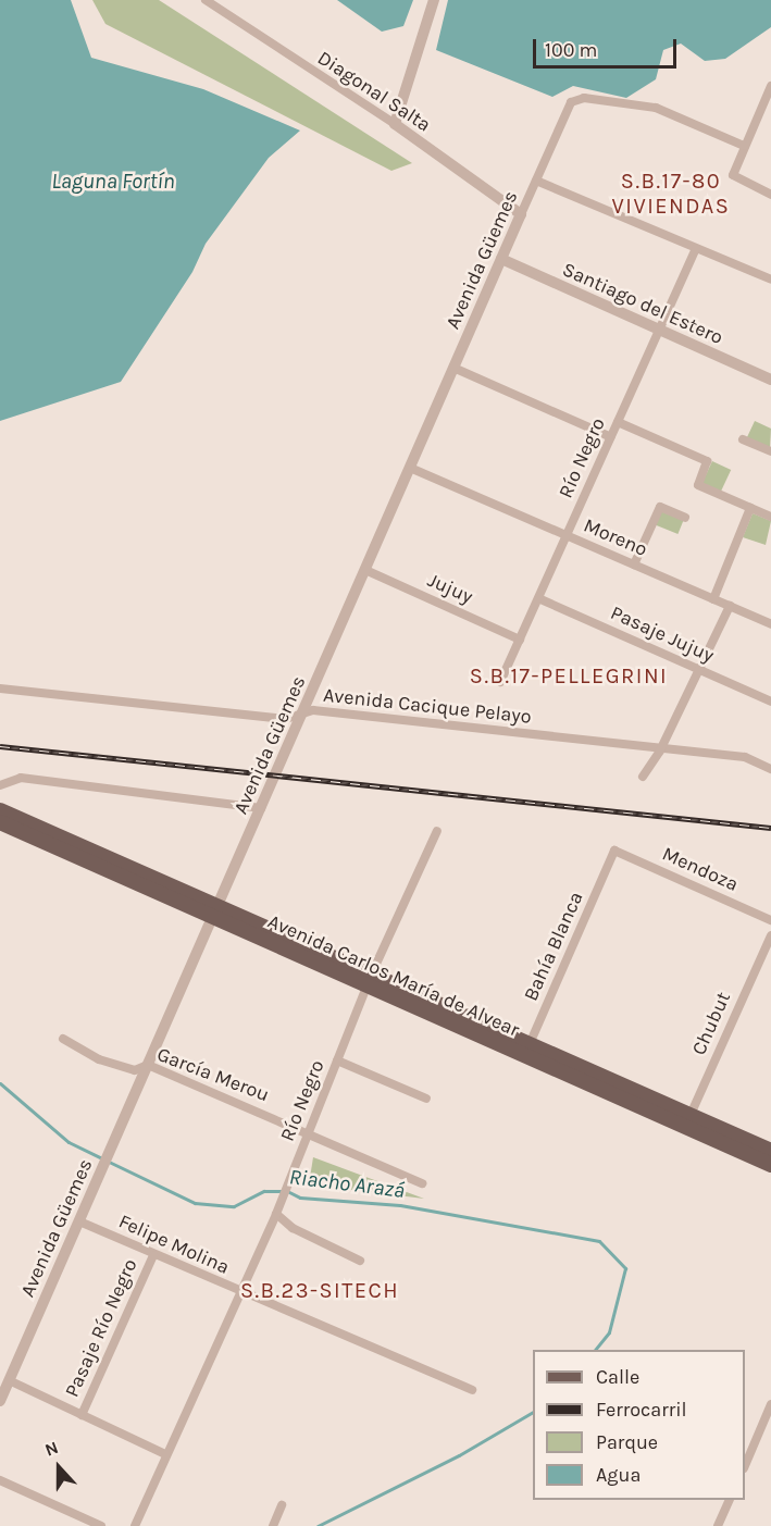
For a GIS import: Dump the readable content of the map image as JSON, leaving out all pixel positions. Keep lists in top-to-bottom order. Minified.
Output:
{"streets":{"main road":["Avenida Carlos María de Alvear"],"street":["Diagonal Salta","Avenida Güemes","Santiago del Estero","Río Negro","Moreno","Jujuy","Pasaje Jujuy","Avenida Cacique Pelayo","Mendoza","Bahía Blanca","Chubut","García Merou","Felipe Molina","Pasaje Río Negro"]},"crossings":[["Diagonal Salta","Avenida Güemes"],["Avenida Güemes","Santiago del Estero"],["Avenida Güemes","Moreno"],["Avenida Güemes","Jujuy"],["Avenida Güemes","Avenida Cacique Pelayo"],["Avenida Güemes","Avenida Carlos María de Alvear"],["Avenida Güemes","García Merou"],["Avenida Güemes","Felipe Molina"],["Santiago del Estero","Río Negro"],["Río Negro","Moreno"],["Río Negro","Jujuy"],["Río Negro","Pasaje Jujuy"],["Río Negro","Avenida Carlos María de Alvear"],["Río Negro","García Merou"],["Río Negro","Felipe Molina"],["Mendoza","Bahía Blanca"],["Bahía Blanca","Avenida Carlos María de Alvear"],["Avenida Carlos María de Alvear","Chubut"],["Felipe Molina","Pasaje Río Negro"]],"districts":["S.B.17-80 VIVIENDAS","S.B.17-PELLEGRINI","S.B.23-SITECH"],"water":["Laguna Fortín","Riacho Arazá"],"legend":["Calle","Ferrocarril","Parque","Agua"],"scale_bar":"100 m","north":"top"}
